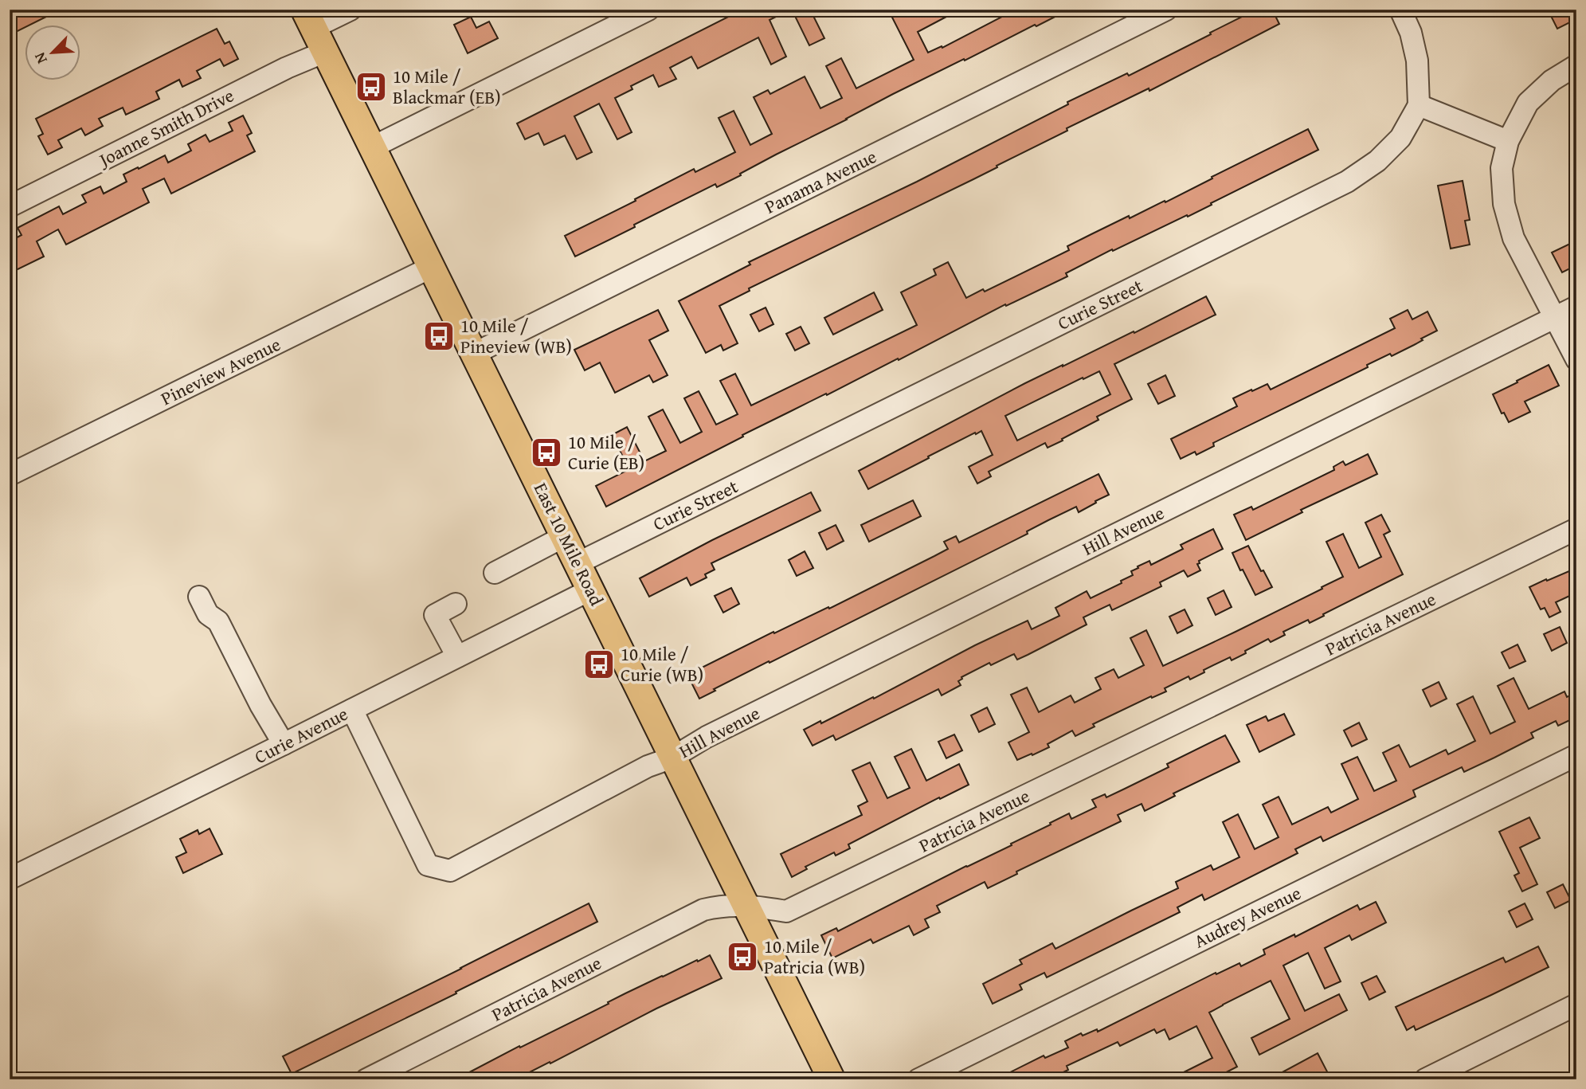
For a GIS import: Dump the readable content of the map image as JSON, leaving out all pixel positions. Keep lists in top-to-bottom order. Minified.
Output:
{"streets":{"main road":["East 10 Mile Road"],"street":["Joanne Smith Drive","Panama Avenue","Curie Street","Pineview Avenue","Hill Avenue","Patricia Avenue","Curie Avenue","Audrey Avenue"]},"crossings":[["Joanne Smith Drive","East 10 Mile Road"],["Panama Avenue","East 10 Mile Road"],["Curie Street","East 10 Mile Road"],["Pineview Avenue","East 10 Mile Road"],["Hill Avenue","East 10 Mile Road"],["Hill Avenue","Curie Avenue"],["East 10 Mile Road","Patricia Avenue"],["East 10 Mile Road","Curie Avenue"]],"places":{"bus stop":["10 Mile / Blackmar (EB)","10 Mile / Pineview (WB)","10 Mile / Curie (EB)","10 Mile / Curie (WB)","10 Mile / Patricia (WB)"]},"north":"bottom left"}
